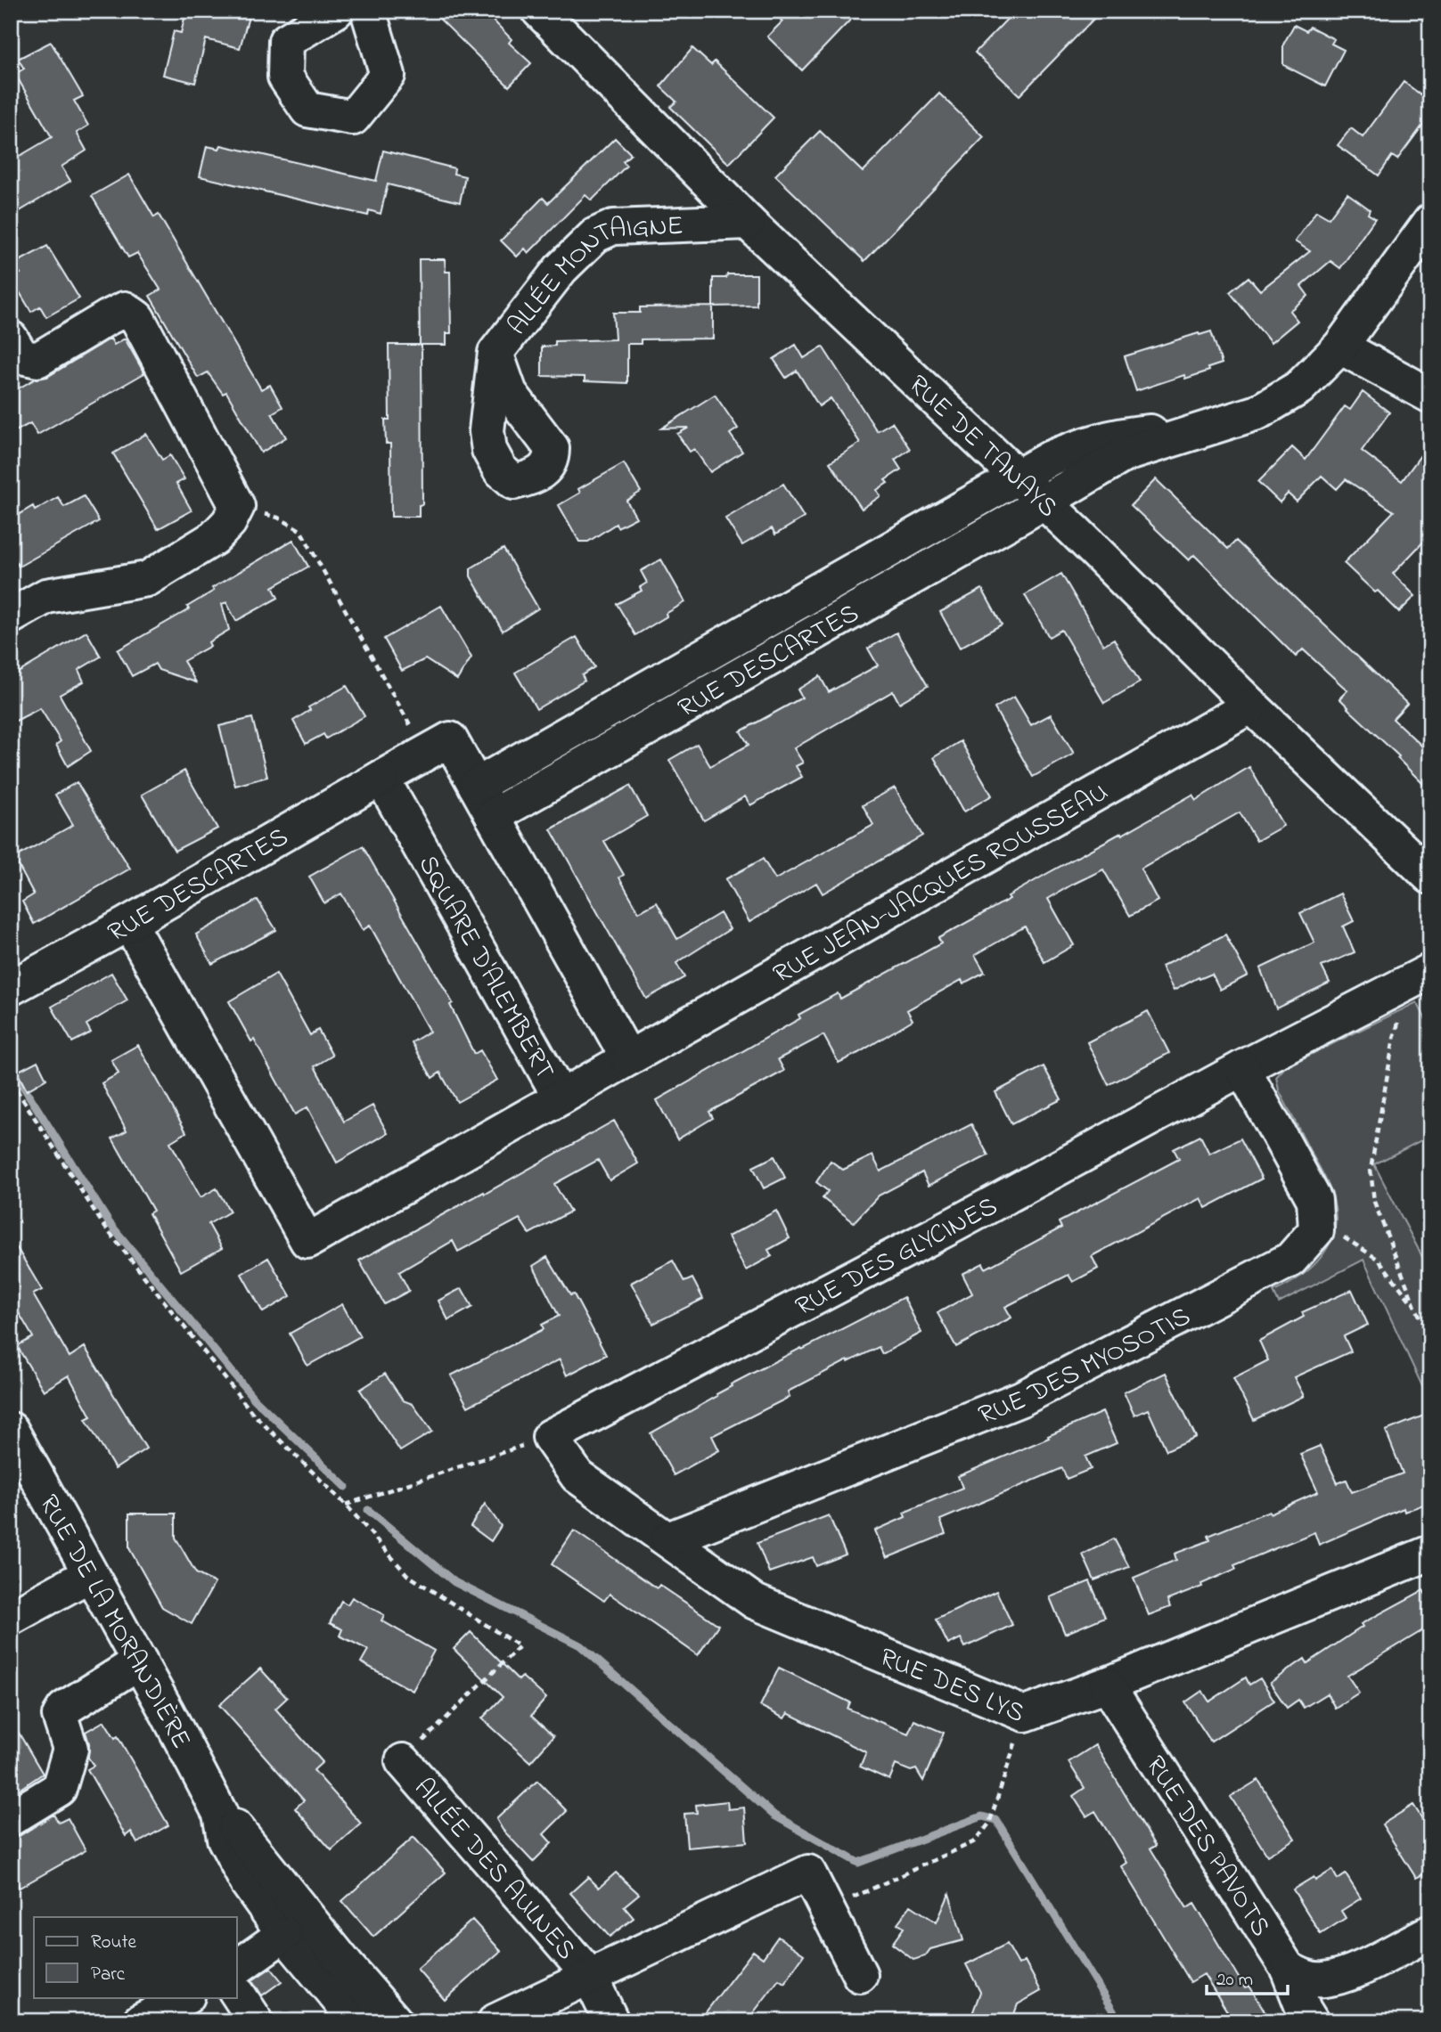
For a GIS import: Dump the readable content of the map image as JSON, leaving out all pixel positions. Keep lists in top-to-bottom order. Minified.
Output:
{"streets":{"street":["ALLÉE MONTAIGNE","RUE DE TANAYS","RUE DESCARTES","RUE JEAN-JACQUES ROUSSEAU","SQUARE D'ALEMBERT","RUE DES GLYCINES","RUE DES MYOSOTIS","RUE DE LA MORANDIÈRE","RUE DES LYS","RUE DES PAVOTS","ALLÉE DES AULNES"]},"crossings":[["ALLÉE MONTAIGNE","RUE DE TANAYS"],["RUE DE TANAYS","RUE DESCARTES"],["RUE DE TANAYS","RUE JEAN-JACQUES ROUSSEAU"],["RUE DESCARTES","SQUARE D'ALEMBERT"],["RUE JEAN-JACQUES ROUSSEAU","SQUARE D'ALEMBERT"],["RUE DES GLYCINES","RUE DES LYS"],["RUE DES MYOSOTIS","RUE DES LYS"],["RUE DES LYS","RUE DES PAVOTS"]],"legend":["Route","Parc"],"scale_bar":"20 m"}
